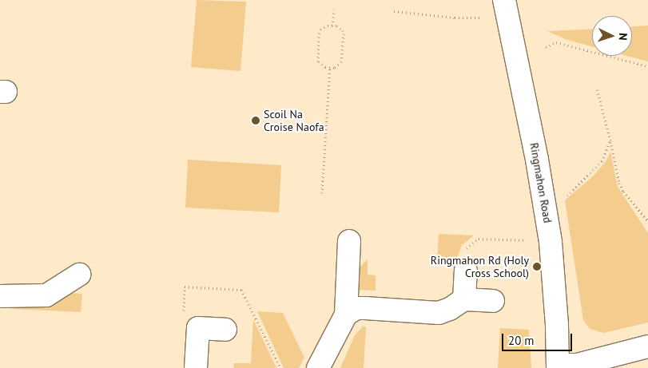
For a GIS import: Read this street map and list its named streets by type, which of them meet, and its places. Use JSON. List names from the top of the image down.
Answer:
{
  "streets": {
    "street": ["Ringmahon Road"]
  },
  "places": ["Scoil Na Croise Naofa", "Ringmahon Rd (Holy Cross School)"],
  "scale_bar": "20 m",
  "north": "right"
}
